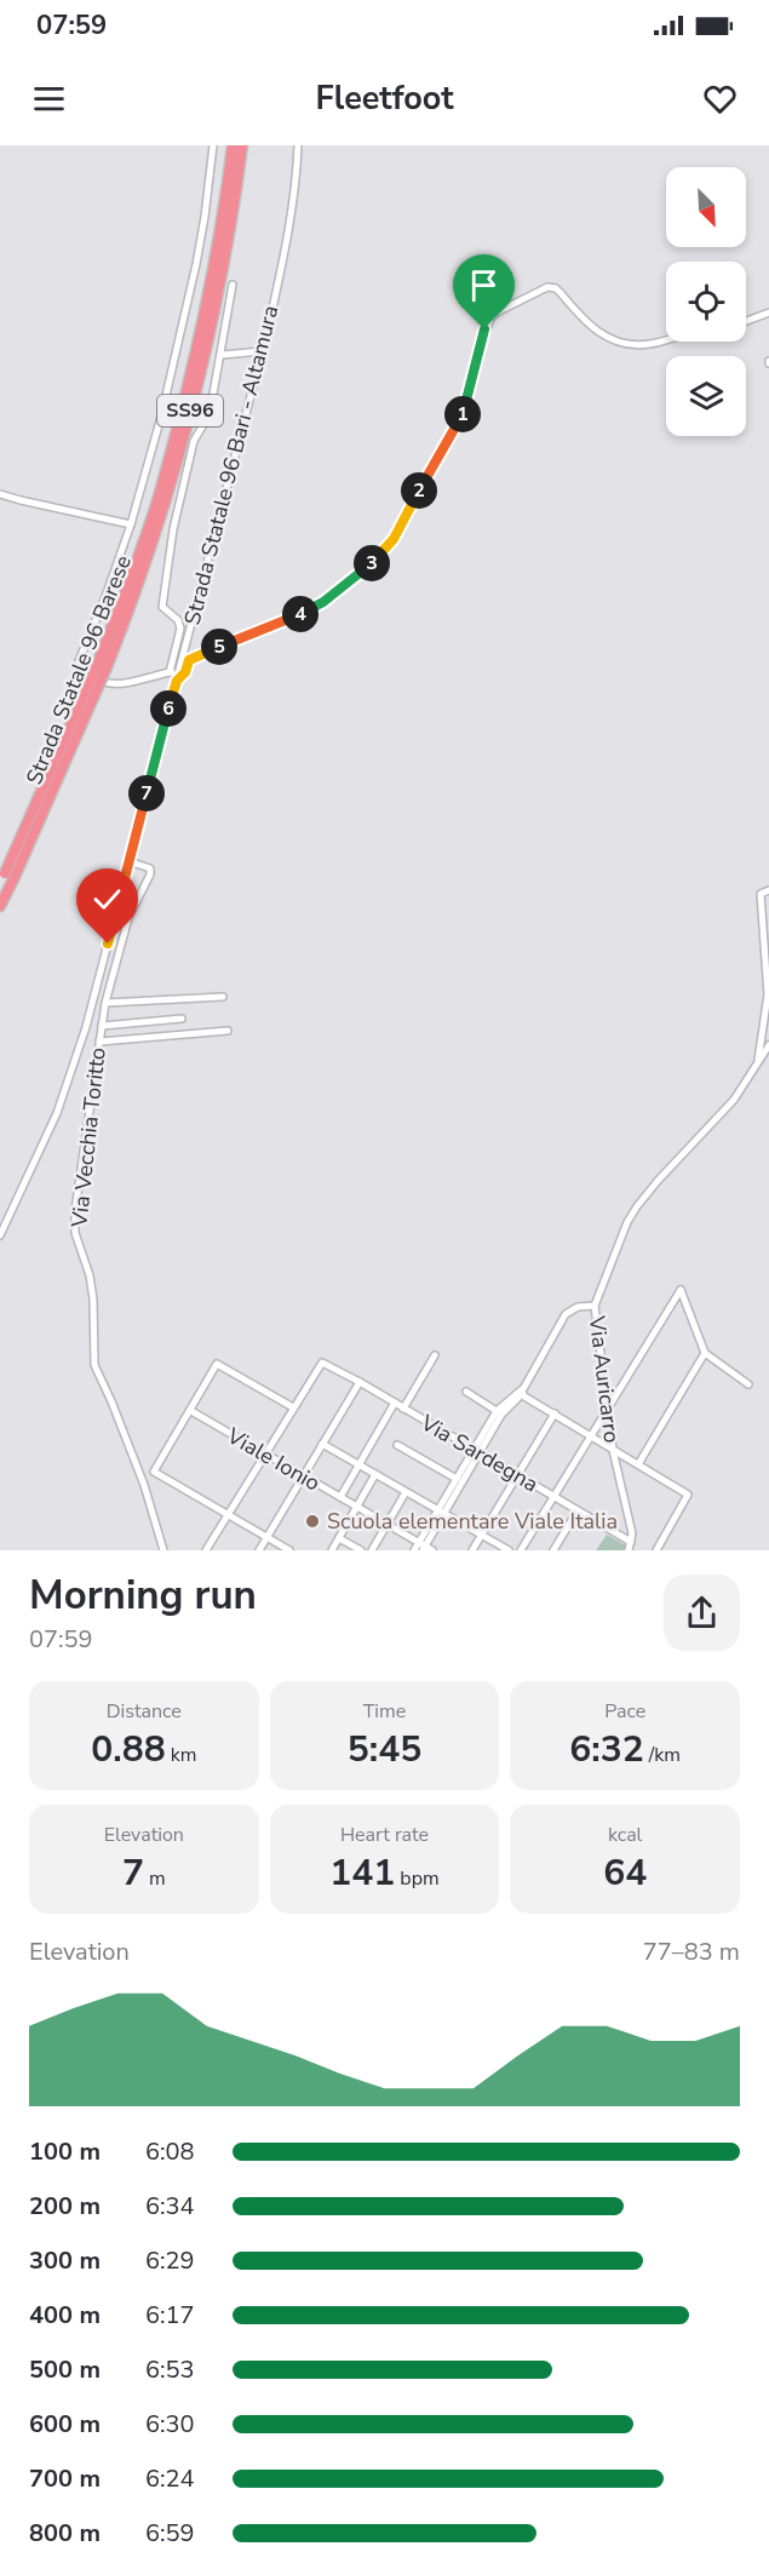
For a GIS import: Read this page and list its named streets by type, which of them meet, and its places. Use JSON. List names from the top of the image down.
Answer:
{
  "streets": {
    "highway": ["SS96", "Strada Statale 96 Barese"],
    "street": [
      "Strada Statale 96 Bari - Altamura",
      "Via Vecchia Toritto",
      "Via Auricarro",
      "Via Sardegna",
      "Viale Ionio"
    ]
  },
  "crossings": [
    ["Strada Statale 96 Bari - Altamura", "Via Vecchia Toritto"],
    ["Via Auricarro", "Via Sardegna"]
  ],
  "places": ["Scuola elementare Viale Italia"],
  "north": "bottom right",
  "page": {
    "status": "07:59",
    "header": "Fleetfoot",
    "pins": [
      "1",
      "2",
      "3",
      "4",
      "5",
      "6",
      "7"
    ],
    "heading": ["Morning run", "07:59"],
    "stats": [
      ["Distance", "0.88 km"],
      ["Time", "5:45"],
      ["Pace", "6:32 /km"],
      ["Elevation", "7 m"],
      ["Heart rate", "141 bpm"],
      ["kcal", "64"]
    ],
    "chart": ["Elevation", "77–83 m"],
    "list": [
      {
        "name": "100 m",
        "note": "6:08"
      },
      {
        "name": "200 m",
        "note": "6:34"
      },
      {
        "name": "300 m",
        "note": "6:29"
      },
      {
        "name": "400 m",
        "note": "6:17"
      },
      {
        "name": "500 m",
        "note": "6:53"
      },
      {
        "name": "600 m",
        "note": "6:30"
      },
      {
        "name": "700 m",
        "note": "6:24"
      },
      {
        "name": "800 m",
        "note": "6:59"
      }
    ]
  }
}
